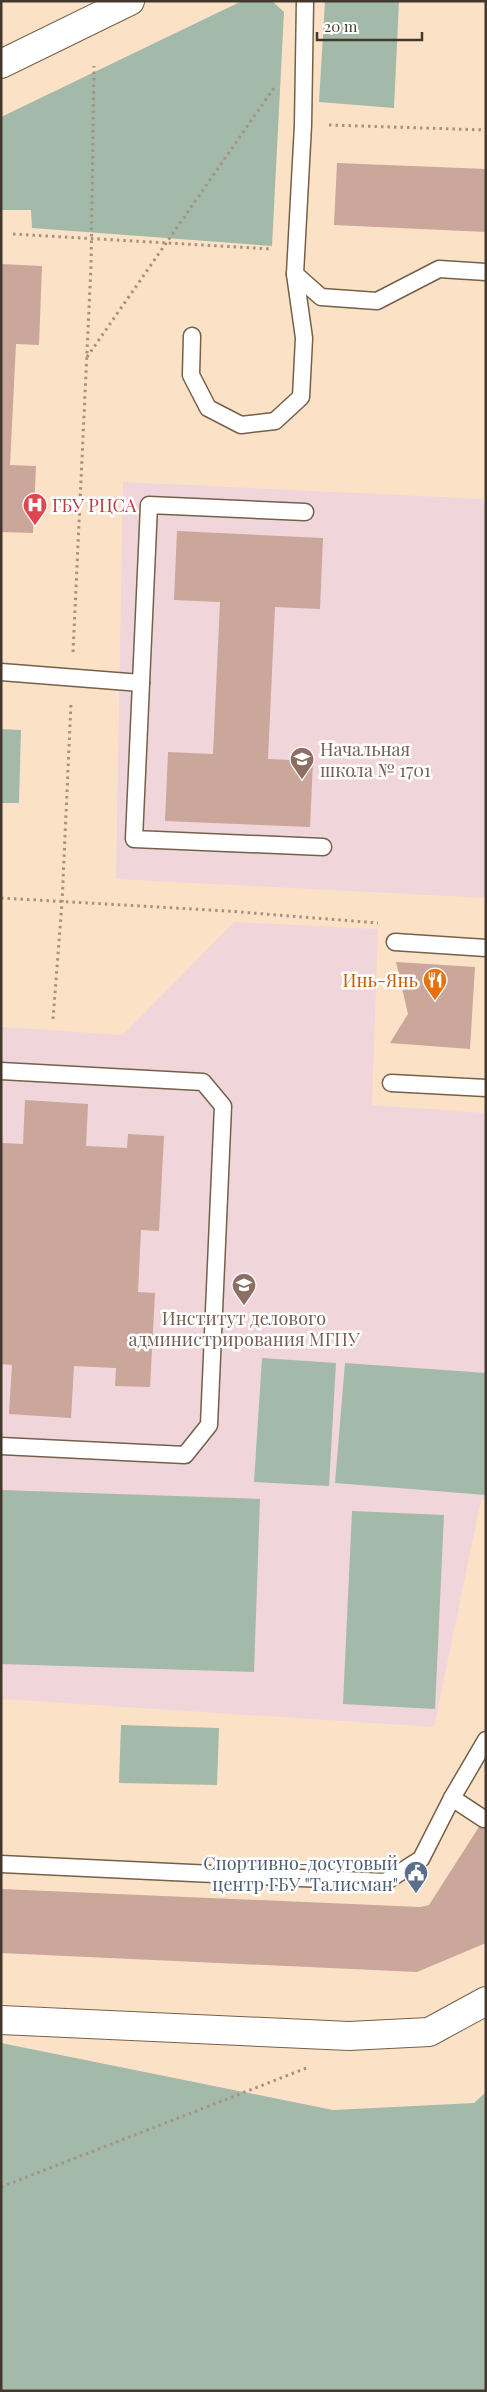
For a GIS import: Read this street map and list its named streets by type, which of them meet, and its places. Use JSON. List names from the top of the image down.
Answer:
{
  "places": {
    "hospital": ["ГБУ РЦСА"],
    "school or university": ["Начальная школа № 1701", "Институт делового администрирования МГПУ"],
    "restaurant": ["Инь-Янь"],
    "public building": ["Спортивно-досуговый центр ГБУ \"Талисман\""]
  },
  "scale_bar": "20 m"
}
